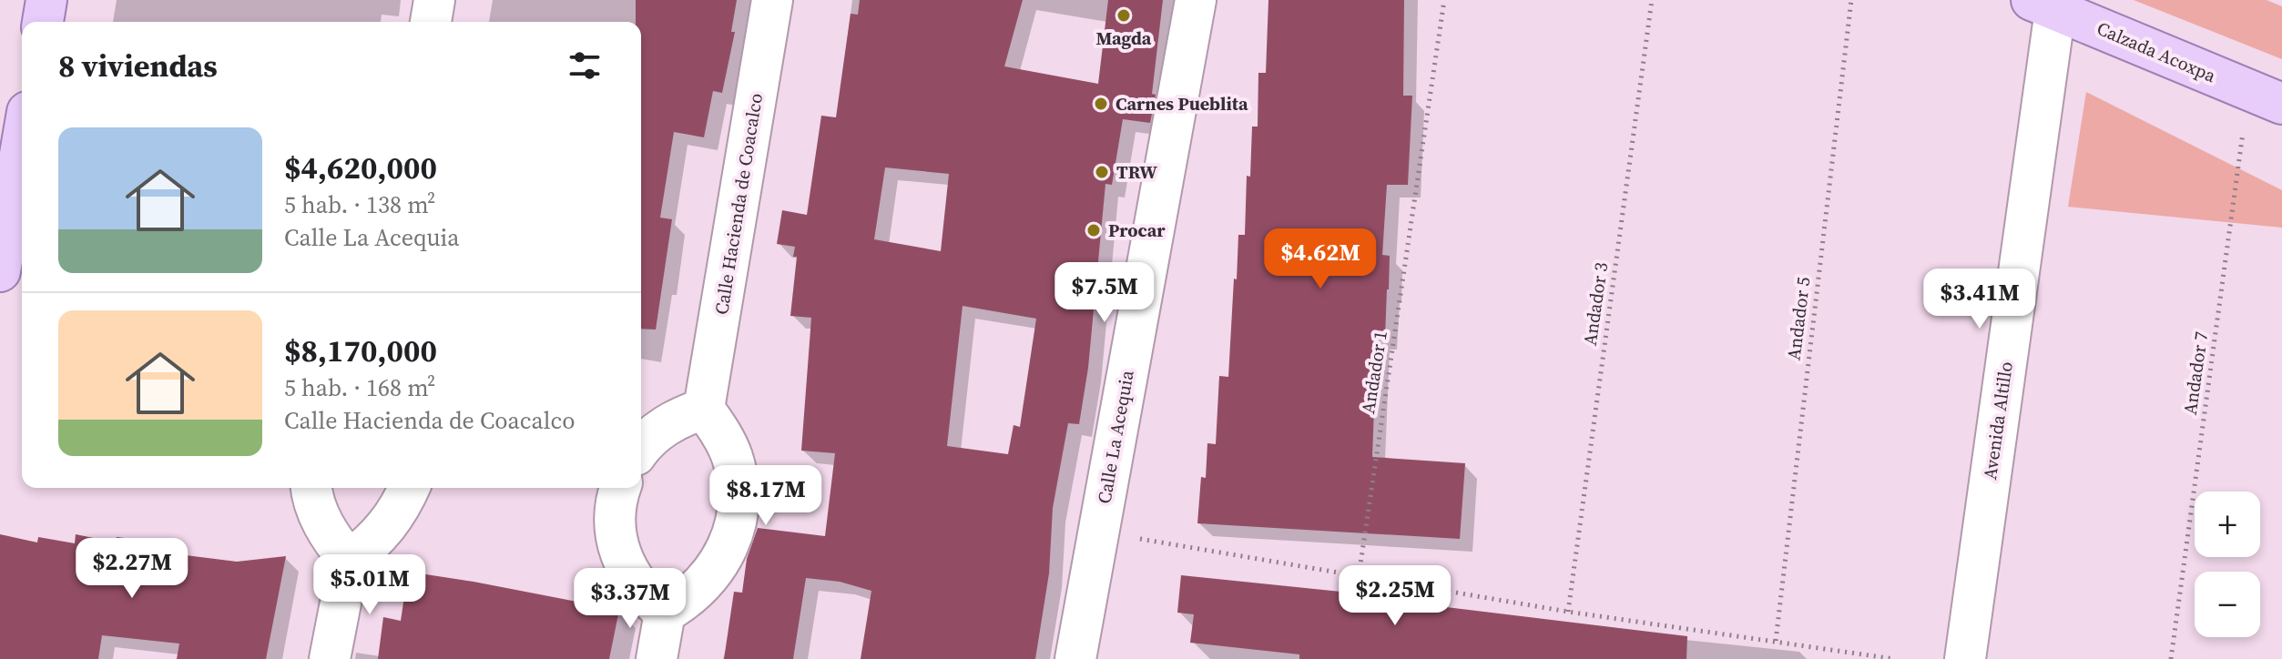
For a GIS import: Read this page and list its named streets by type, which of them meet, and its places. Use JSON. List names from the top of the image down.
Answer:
{
  "streets": {
    "main road": ["Calzada Acoxpa"],
    "street": ["Calle Hacienda de Coacalco", "Avenida Altillo", "Calle La Acequia"],
    "path": [
      "Andador 3",
      "Andador 5",
      "Andador 1",
      "Andador 7"
    ]
  },
  "crossings": [
    ["Calzada Acoxpa", "Andador 7"],
    ["Calzada Acoxpa", "Avenida Altillo"]
  ],
  "places": [
    "Magda",
    "Carnes Pueblita",
    "TRW",
    "Procar"
  ],
  "page": {
    "heading": "8 viviendas",
    "list": [
      {
        "name": "$4,620,000",
        "note": "5 hab. · 138 m² · Calle La Acequia"
      },
      {
        "name": "$8,170,000",
        "note": "5 hab. · 168 m² · Calle Hacienda de Coacalco"
      }
    ],
    "price": [
      "$4.62M",
      "$7.5M",
      "$3.41M",
      "$8.17M",
      "$2.27M",
      "$5.01M",
      "$2.25M",
      "$3.37M"
    ],
    "map_buttons": ["+", "−"]
  }
}
